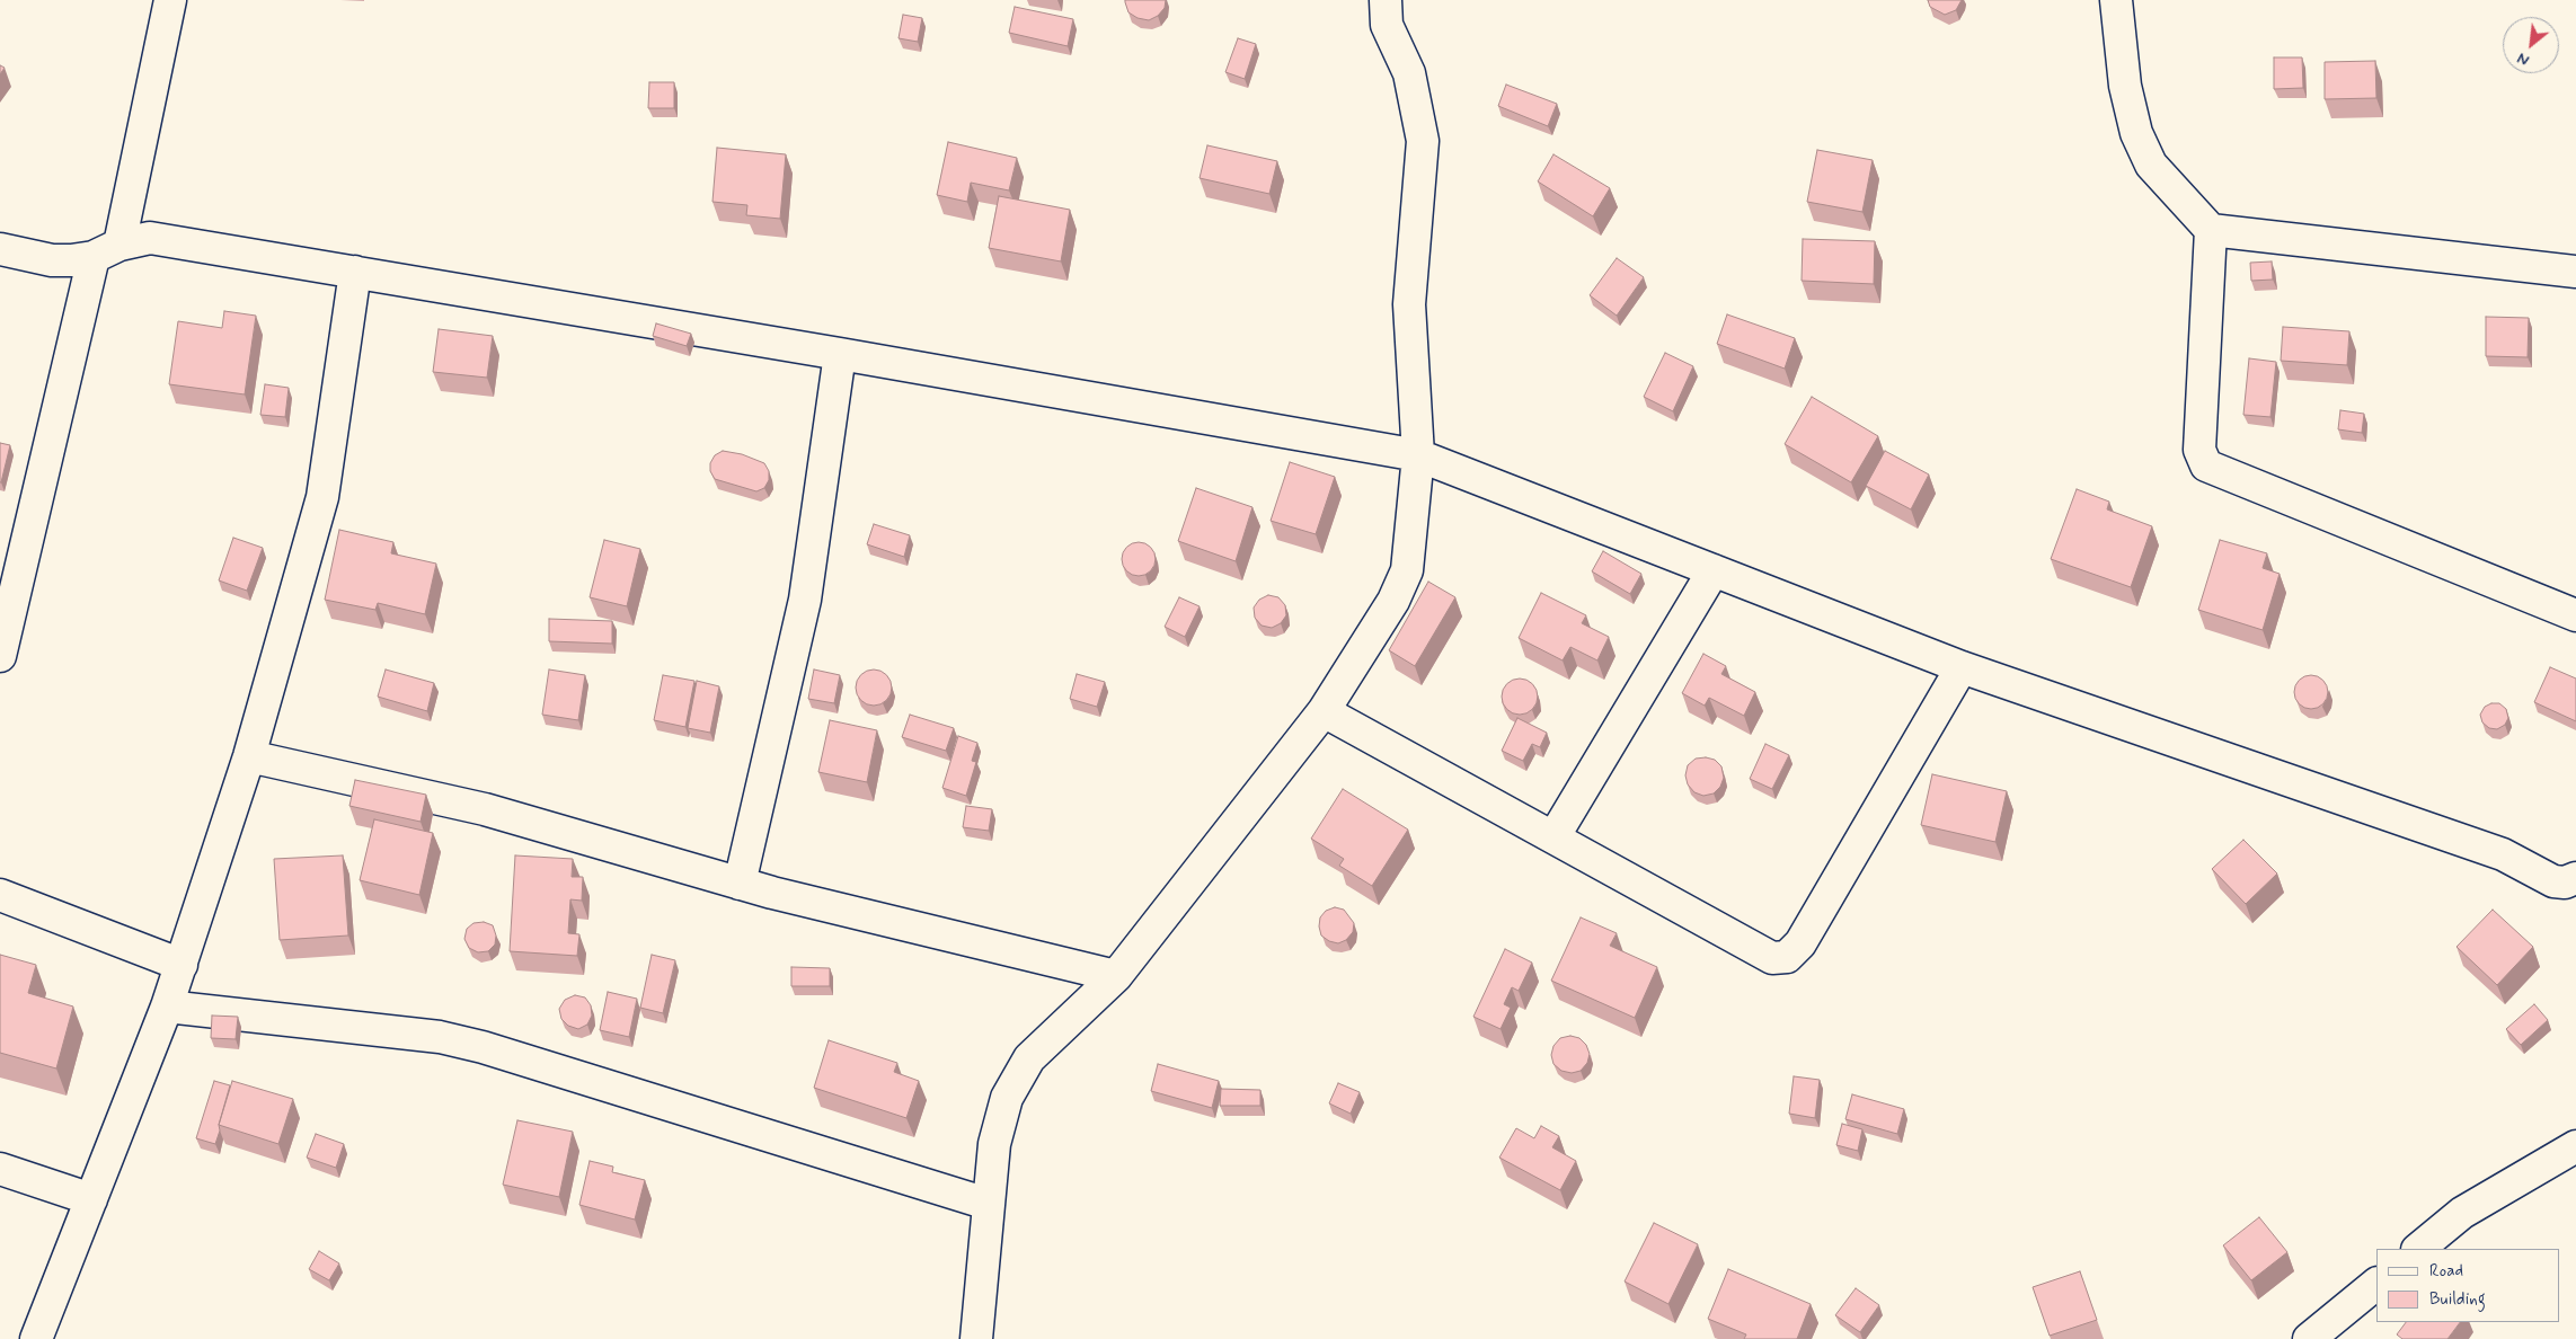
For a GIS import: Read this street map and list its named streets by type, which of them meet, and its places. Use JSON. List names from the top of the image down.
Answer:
{
  "legend": ["Road", "Building"],
  "north": "bottom left"
}
